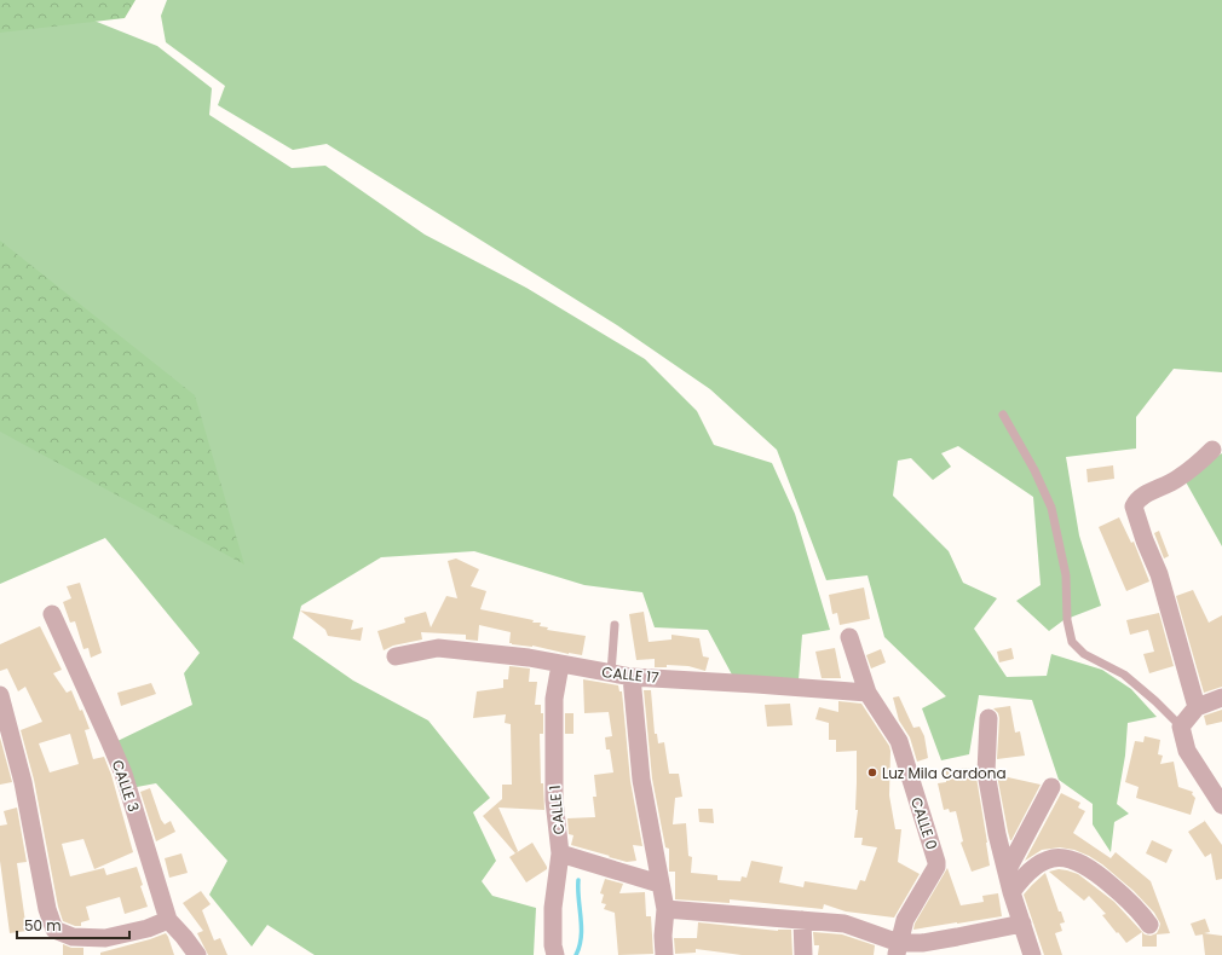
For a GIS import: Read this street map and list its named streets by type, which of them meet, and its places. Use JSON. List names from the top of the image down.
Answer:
{
  "streets": {
    "street": [
      "CALLE 17",
      "CALLE 3",
      "CALLE 1",
      "CALLE 0"
    ]
  },
  "crossings": [
    ["CALLE 17", "CALLE 1"],
    ["CALLE 17", "CALLE 0"]
  ],
  "places": ["Luz Mila Cardona"],
  "scale_bar": "50 m"
}
